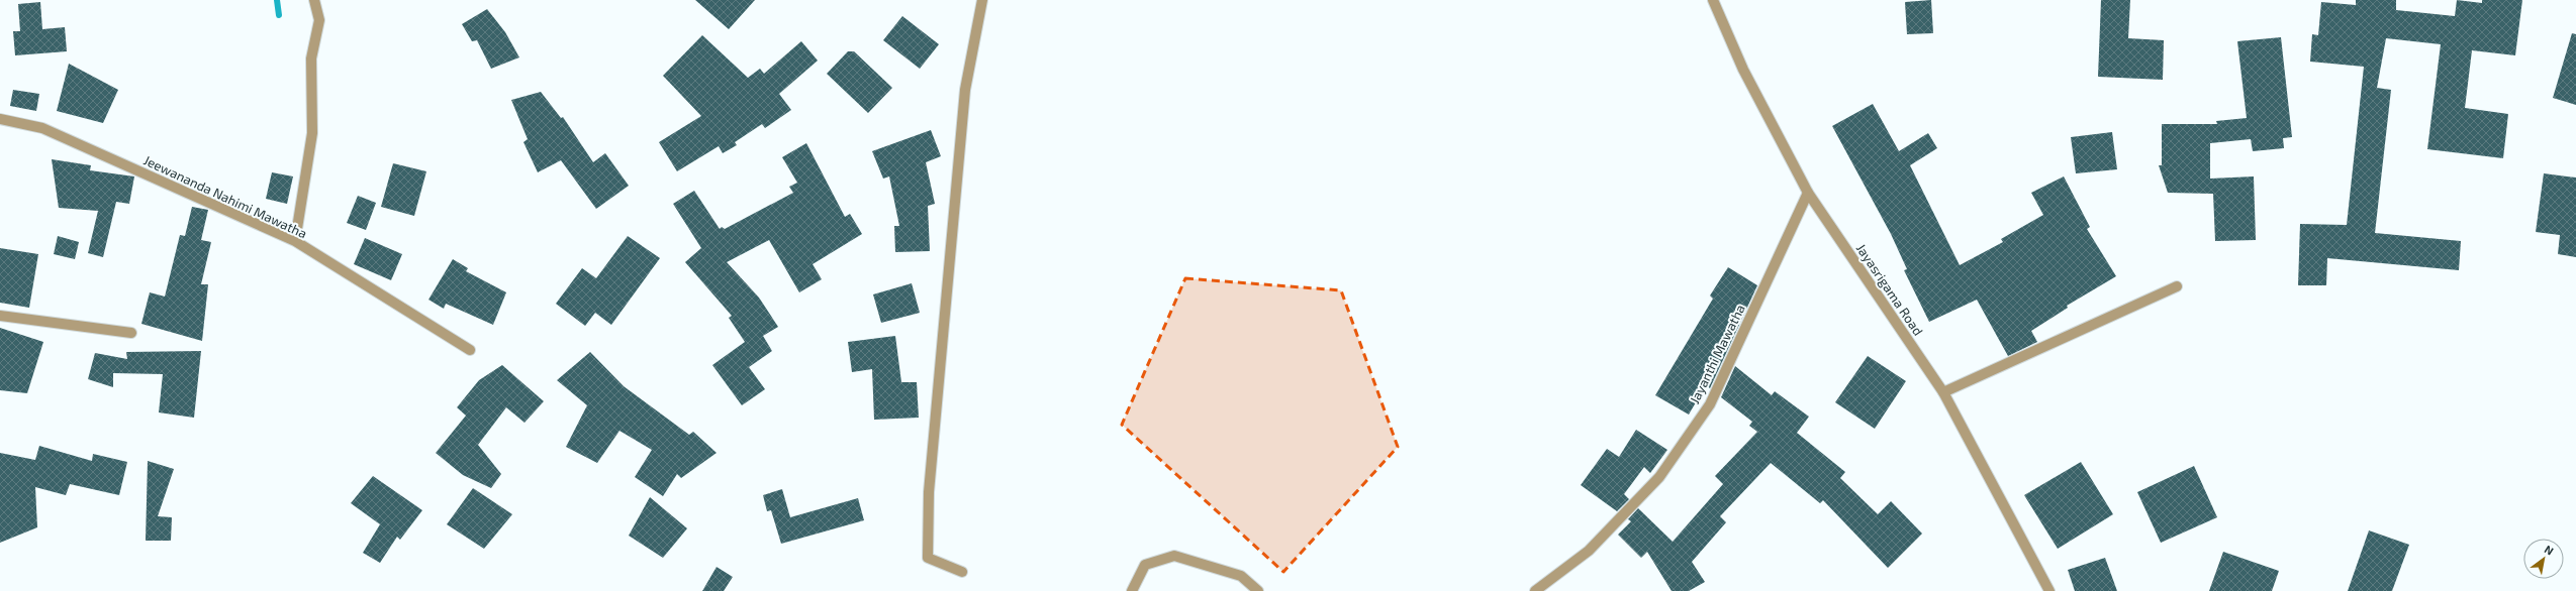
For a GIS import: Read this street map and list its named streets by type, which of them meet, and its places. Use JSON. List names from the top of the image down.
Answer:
{
  "streets": {
    "street": ["Jeewananda Nahimi Mawatha", "Jayasrigama Road", "Jayanthi Mawatha"]
  },
  "crossings": [
    ["Jayasrigama Road", "Jayanthi Mawatha"]
  ],
  "north": "top right"
}
